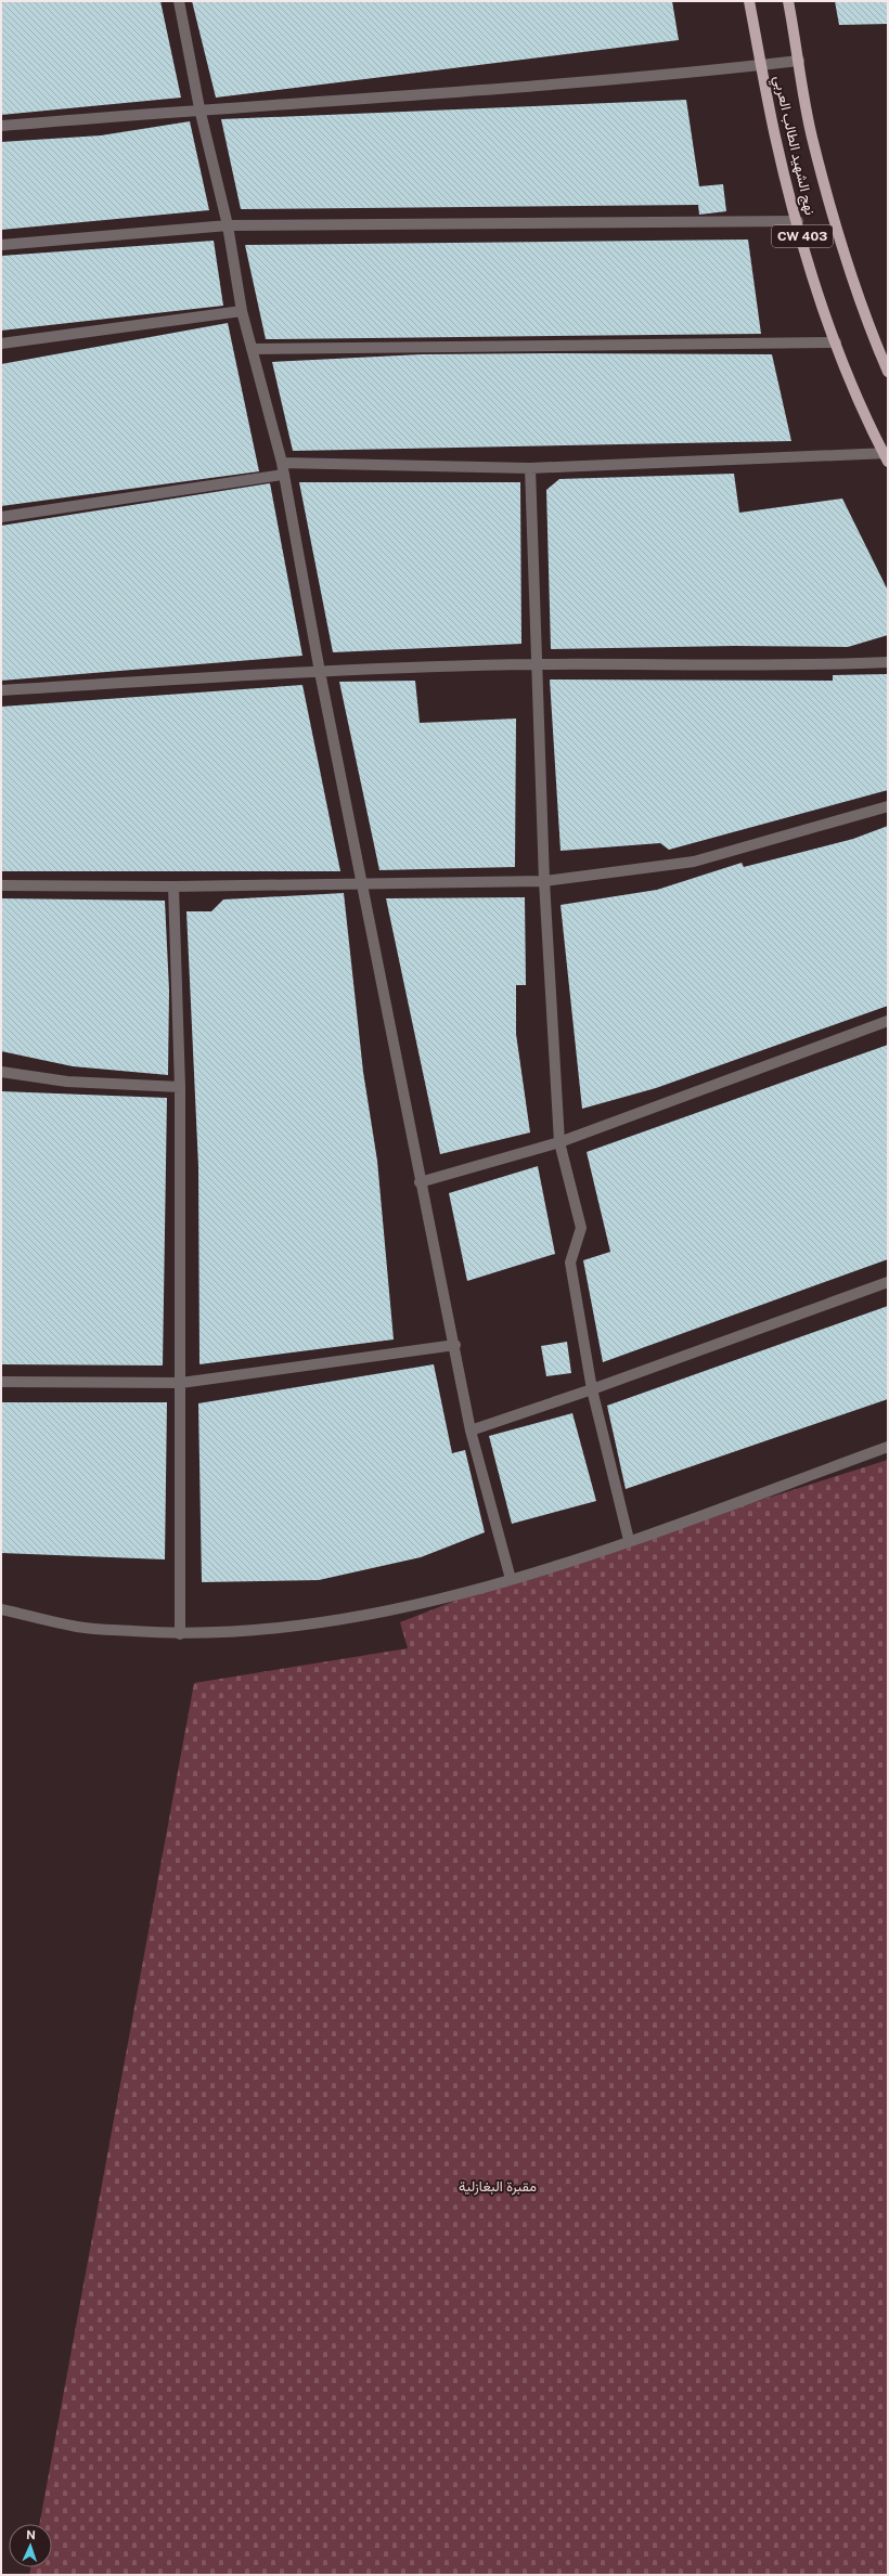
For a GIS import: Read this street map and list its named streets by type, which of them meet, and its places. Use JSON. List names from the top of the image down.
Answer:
{
  "streets": {
    "main road": ["نهج الشهيد الطالب العربي", "CW 403"]
  },
  "parks": ["مقبرة البغازلية"],
  "north": "top"
}
